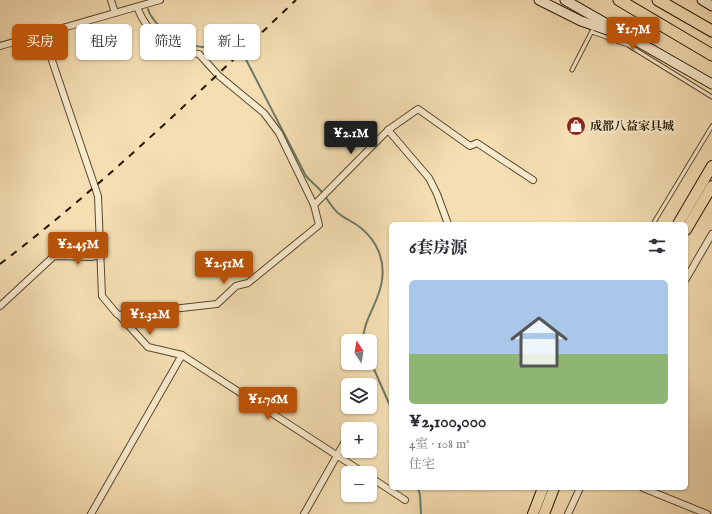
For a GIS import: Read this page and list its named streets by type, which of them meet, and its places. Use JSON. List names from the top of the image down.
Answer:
{
  "places": {
    "shop": ["成都八益家具城"]
  },
  "north": "top",
  "page": {
    "price": [
      "¥1.7M",
      "¥2.1M",
      "¥2.45M",
      "¥2.51M",
      "¥1.32M",
      "¥1.76M"
    ],
    "chip": [
      "买房",
      "租房",
      "筛选",
      "新上"
    ],
    "heading": "6套房源",
    "list": [
      {
        "name": "¥2,100,000",
        "note": "4室 · 108 m² · 住宅"
      }
    ],
    "map_buttons": ["+", "−"]
  }
}
